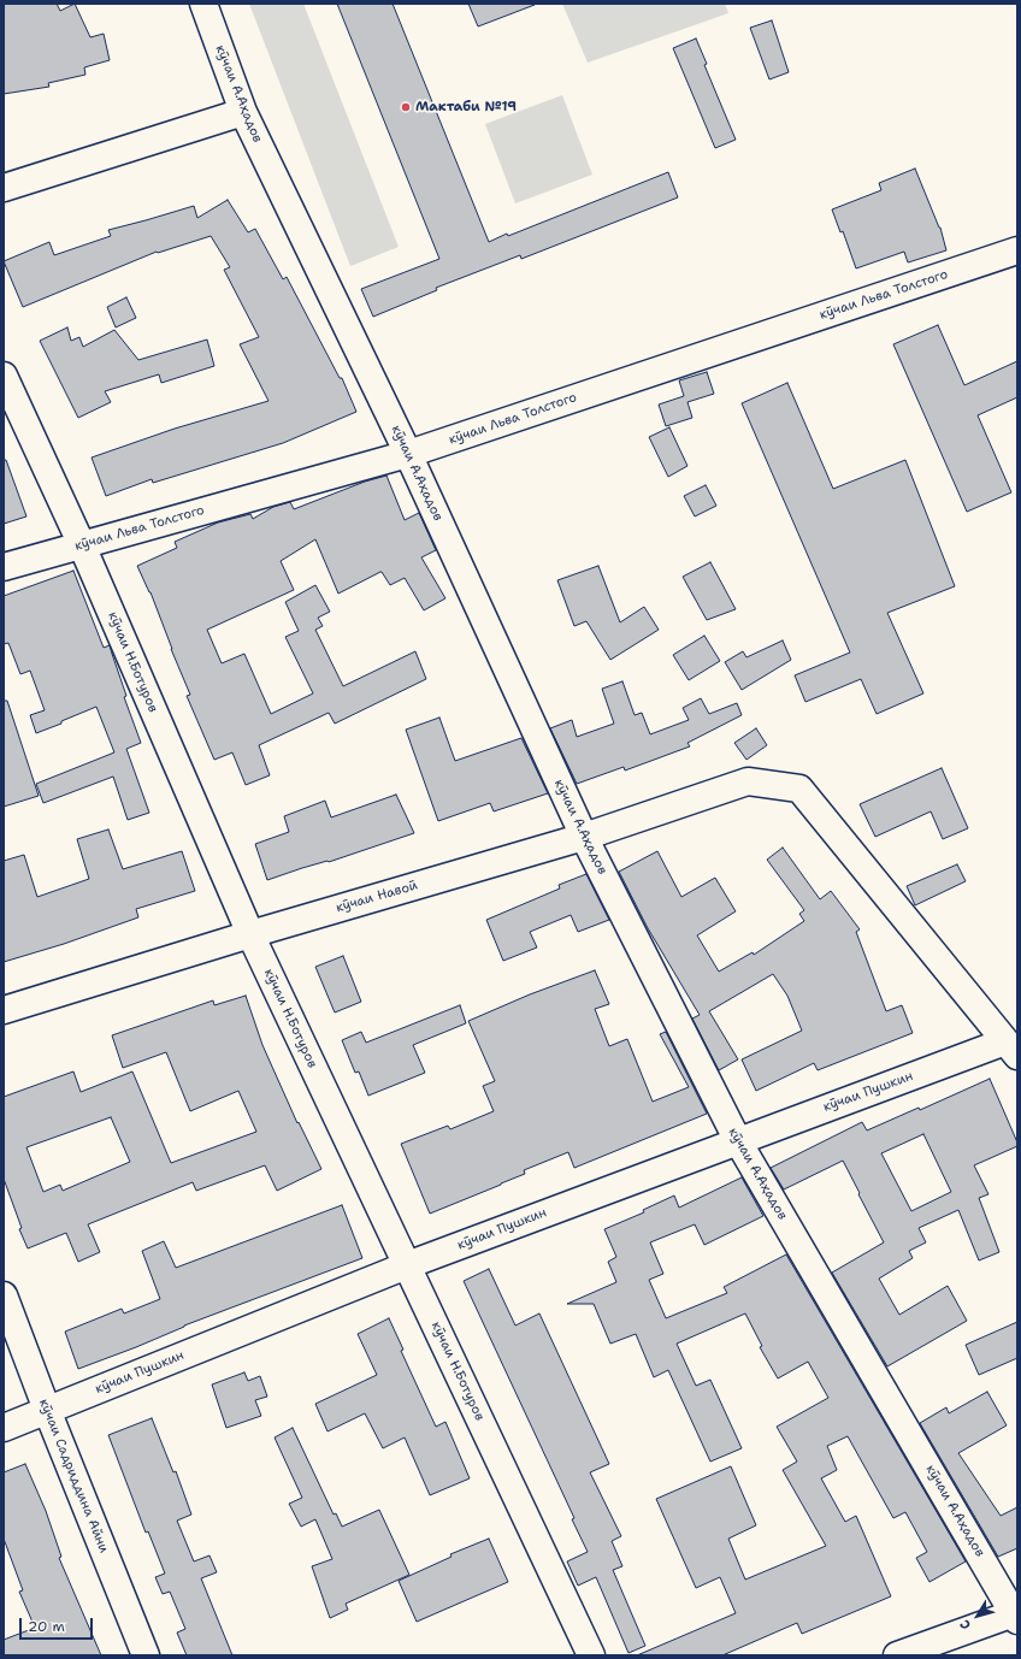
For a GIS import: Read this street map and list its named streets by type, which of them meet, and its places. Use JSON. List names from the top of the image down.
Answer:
{
  "streets": {
    "street": [
      "кӯчаи А.Аҳадов",
      "кӯчаи Льва Толстого",
      "кӯчаи Н.Ботуров",
      "кӯчаи Навоӣ",
      "кӯчаи Пушкин",
      "кӯчаи Садриддина Айни"
    ]
  },
  "crossings": [
    ["кӯчаи А.Аҳадов", "кӯчаи Льва Толстого"],
    ["кӯчаи А.Аҳадов", "кӯчаи Навоӣ"],
    ["кӯчаи А.Аҳадов", "кӯчаи Пушкин"],
    ["кӯчаи Льва Толстого", "кӯчаи Н.Ботуров"],
    ["кӯчаи Н.Ботуров", "кӯчаи Навоӣ"],
    ["кӯчаи Н.Ботуров", "кӯчаи Пушкин"],
    ["кӯчаи Навоӣ", "кӯчаи Пушкин"],
    ["кӯчаи Пушкин", "кӯчаи Садриддина Айни"]
  ],
  "places": ["Мактаби №19"],
  "scale_bar": "20 m",
  "north": "bottom left"
}
